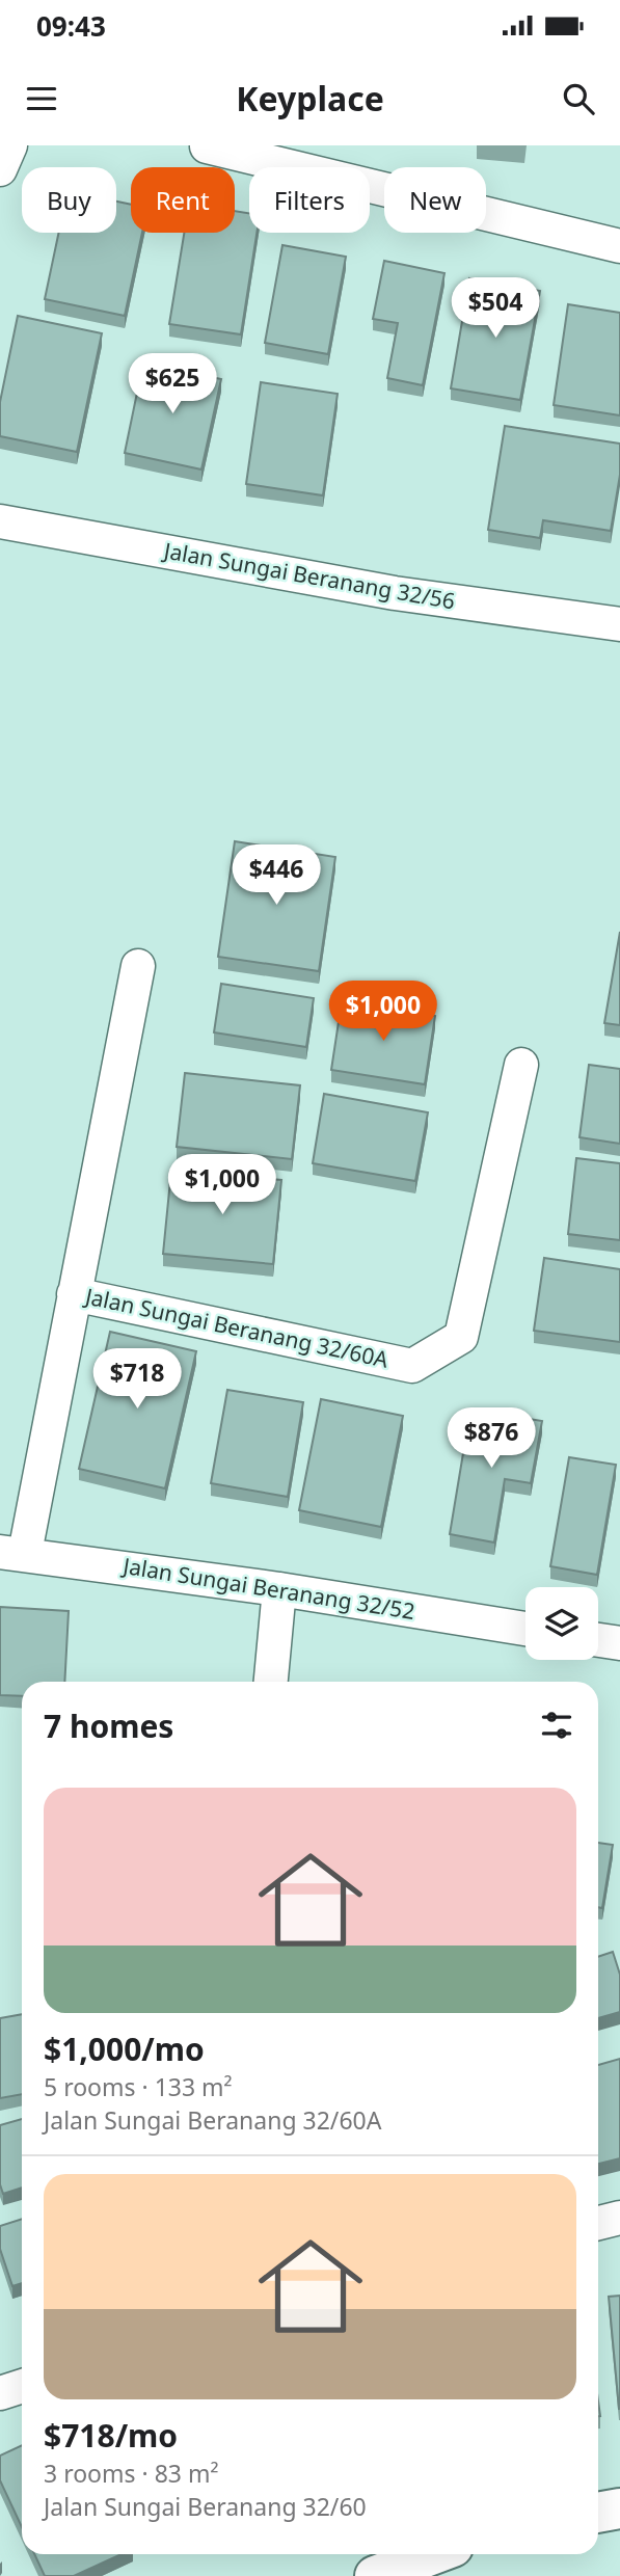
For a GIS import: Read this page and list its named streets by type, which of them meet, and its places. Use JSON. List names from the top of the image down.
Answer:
{
  "streets": {
    "street": ["Jalan Sungai Beranang 32/56", "Jalan Sungai Beranang 32/60A", "Jalan Sungai Beranang 32/52"]
  },
  "page": {
    "status": "09:43",
    "header": "Keyplace",
    "chip": [
      "Buy",
      "Rent",
      "Filters",
      "New"
    ],
    "price": [
      "$504",
      "$625",
      "$446",
      "$1,000",
      "$1,000",
      "$718",
      "$876"
    ],
    "heading": "7 homes",
    "list": [
      {
        "name": "$1,000/mo",
        "note": "5 rooms · 133 m² · Jalan Sungai Beranang 32/60A"
      },
      {
        "name": "$718/mo",
        "note": "3 rooms · 83 m² · Jalan Sungai Beranang 32/60"
      }
    ]
  }
}
